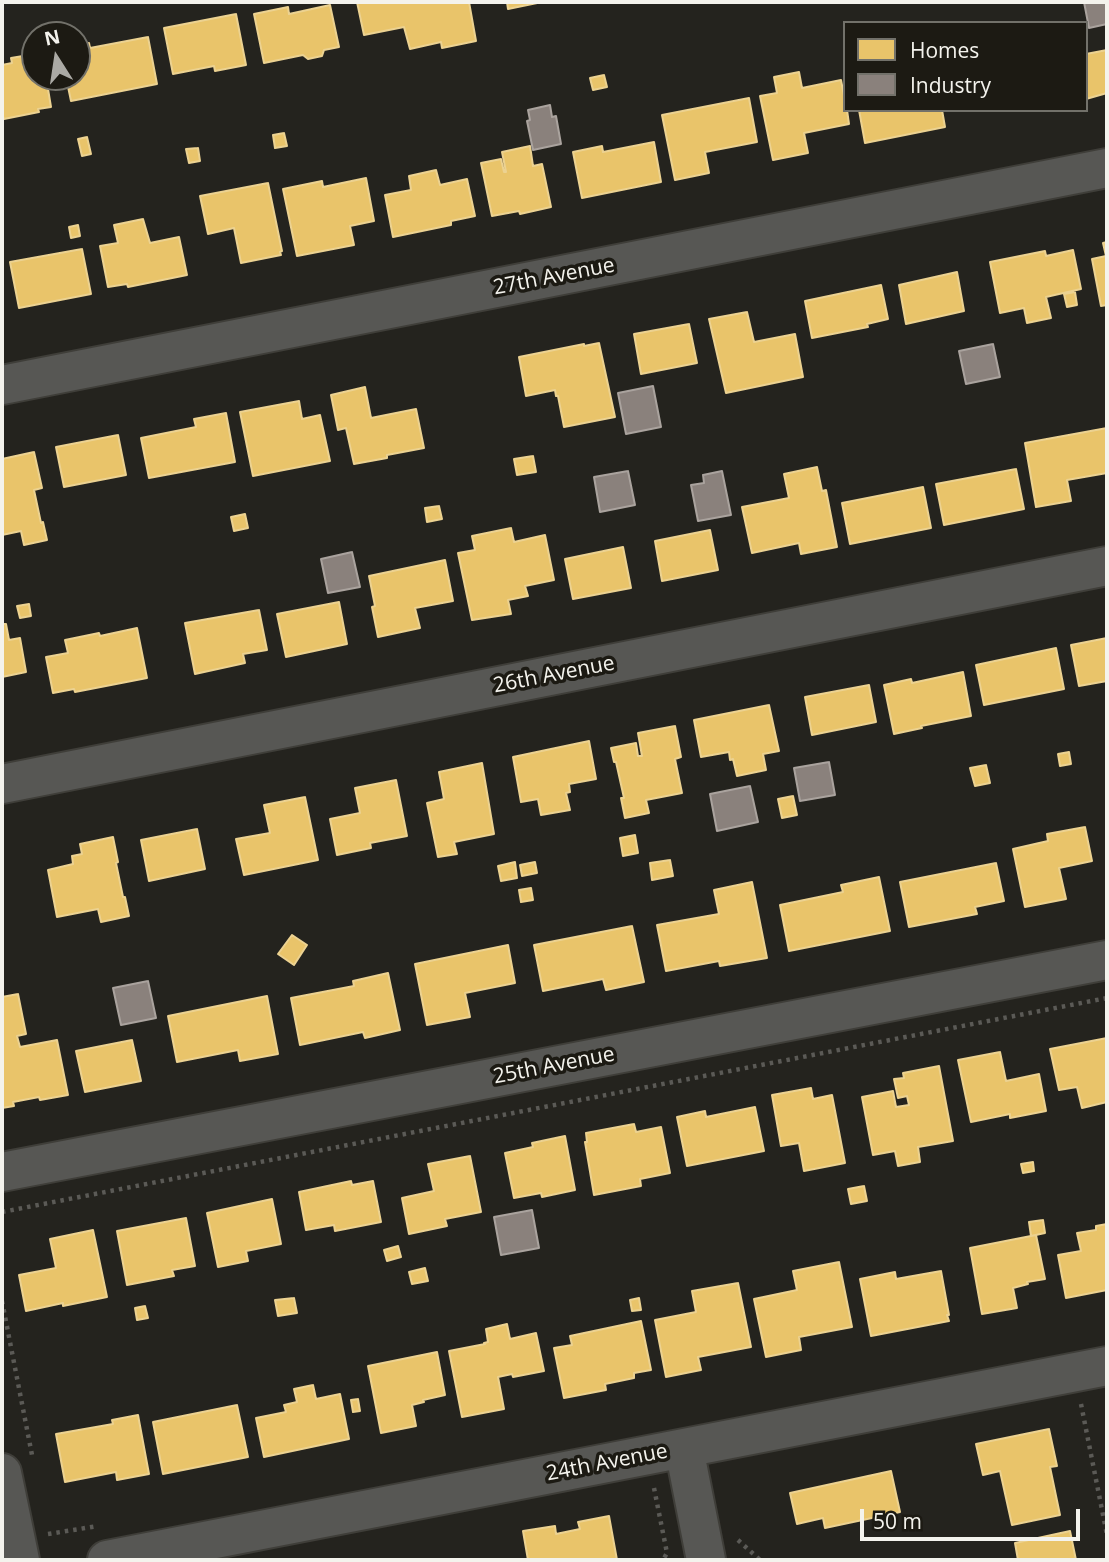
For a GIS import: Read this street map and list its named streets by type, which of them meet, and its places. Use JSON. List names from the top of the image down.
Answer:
{
  "streets": {
    "street": [
      "27th Avenue",
      "26th Avenue",
      "25th Avenue",
      "24th Avenue"
    ]
  },
  "legend": ["Homes", "Industry"],
  "scale_bar": "50 m",
  "north": "top"
}
